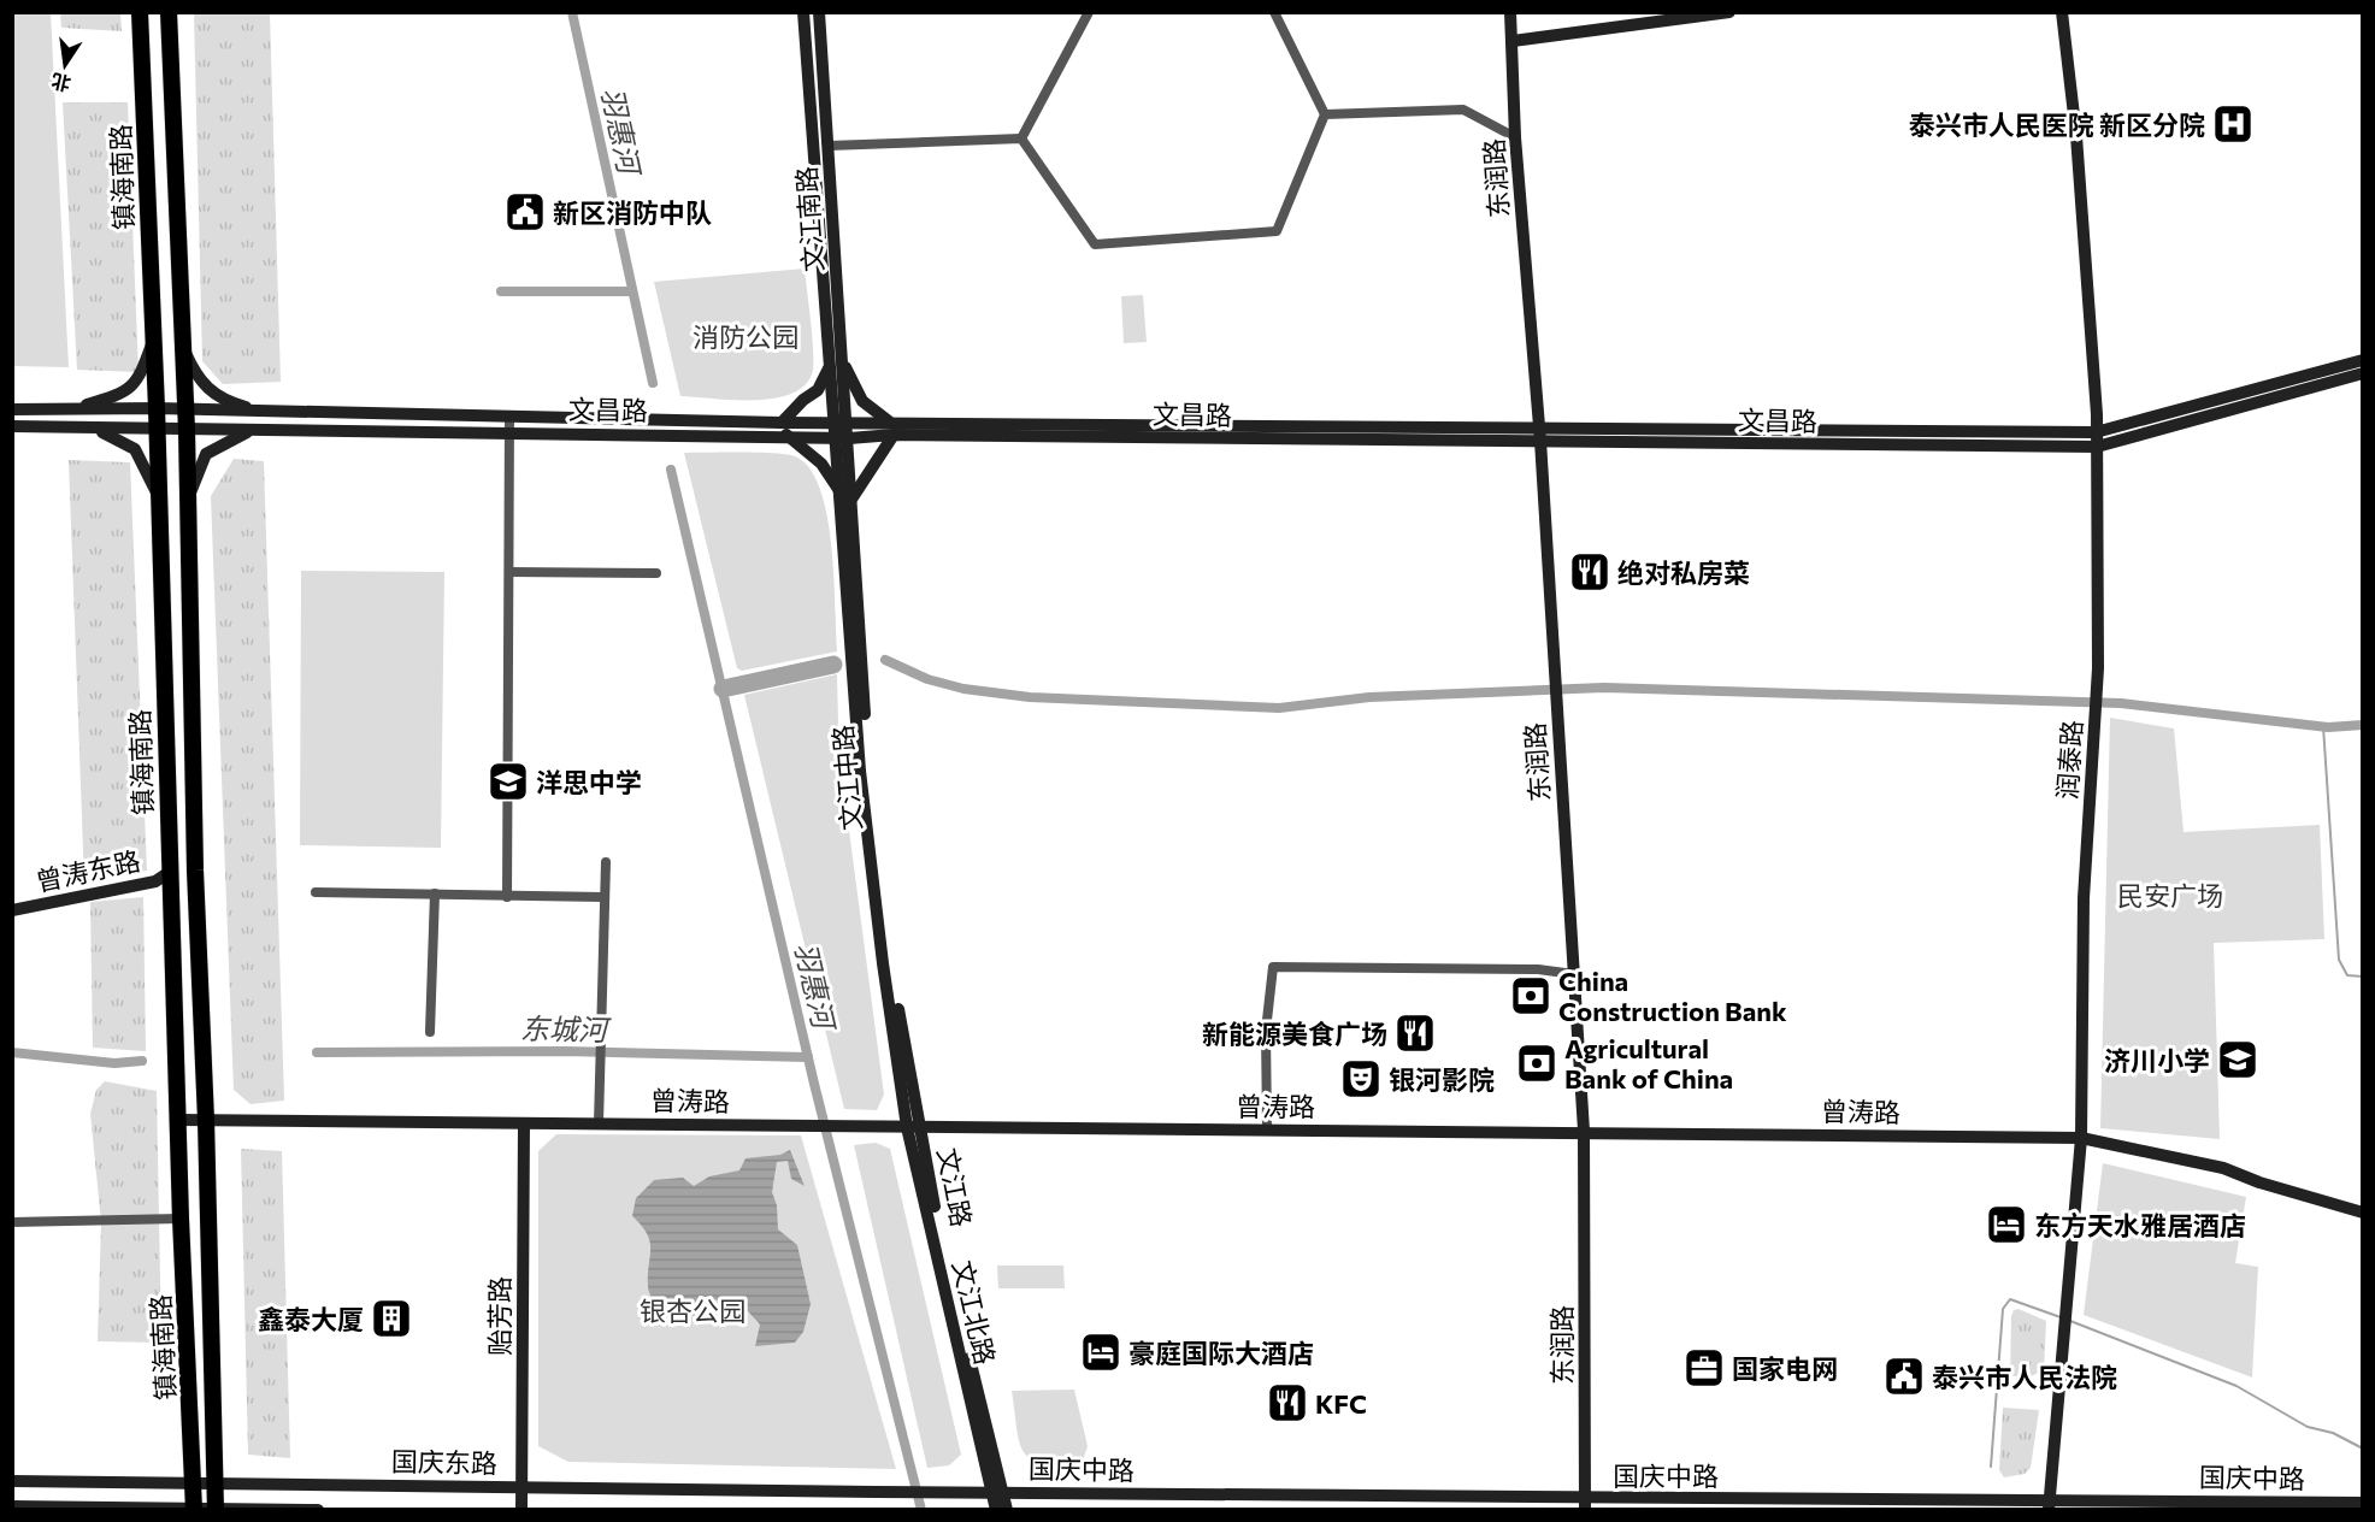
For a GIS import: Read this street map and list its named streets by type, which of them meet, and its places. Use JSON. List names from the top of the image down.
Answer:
{
  "streets": {
    "highway": ["镇海南路"],
    "main road": [
      "东润路",
      "文江南路",
      "文昌路",
      "润泰路",
      "文江中路",
      "曾涛东路",
      "曾涛路",
      "文江路",
      "贻芳路",
      "国庆东路",
      "国庆中路"
    ]
  },
  "crossings": [
    ["镇海南路", "文昌路"],
    ["镇海南路", "曾涛东路"],
    ["镇海南路", "曾涛路"],
    ["镇海南路", "国庆东路"],
    ["东润路", "文昌路"],
    ["东润路", "曾涛路"],
    ["东润路", "国庆中路"],
    ["文江南路", "文昌路"],
    ["文江南路", "文江中路"],
    ["文昌路", "润泰路"],
    ["文昌路", "文江中路"],
    ["润泰路", "曾涛路"],
    ["润泰路", "国庆中路"],
    ["文江中路", "曾涛路"],
    ["文江中路", "文江路"],
    ["曾涛路", "文江路"],
    ["曾涛路", "贻芳路"],
    ["文江路", "国庆中路"],
    ["贻芳路", "国庆东路"],
    ["国庆东路", "国庆中路"]
  ],
  "water": ["羽惠河", "东城河"],
  "parks": ["消防公园", "民安广场", "银杏公园"],
  "places": {
    "hospital": ["泰兴市人民医院 新区分院"],
    "public building": ["新区消防中队", "泰兴市人民法院"],
    "restaurant": ["绝对私房菜", "新能源美食广场", "KFC"],
    "school or university": ["洋思中学", "济川小学"],
    "bank": ["China Construction Bank", "Agricultural Bank of China"],
    "theatre": ["银河影院"],
    "hotel": ["东方天水雅居酒店", "豪庭国际大酒店"],
    "building": ["鑫泰大厦"],
    "office": ["国家电网"]
  },
  "north": "bottom"
}
